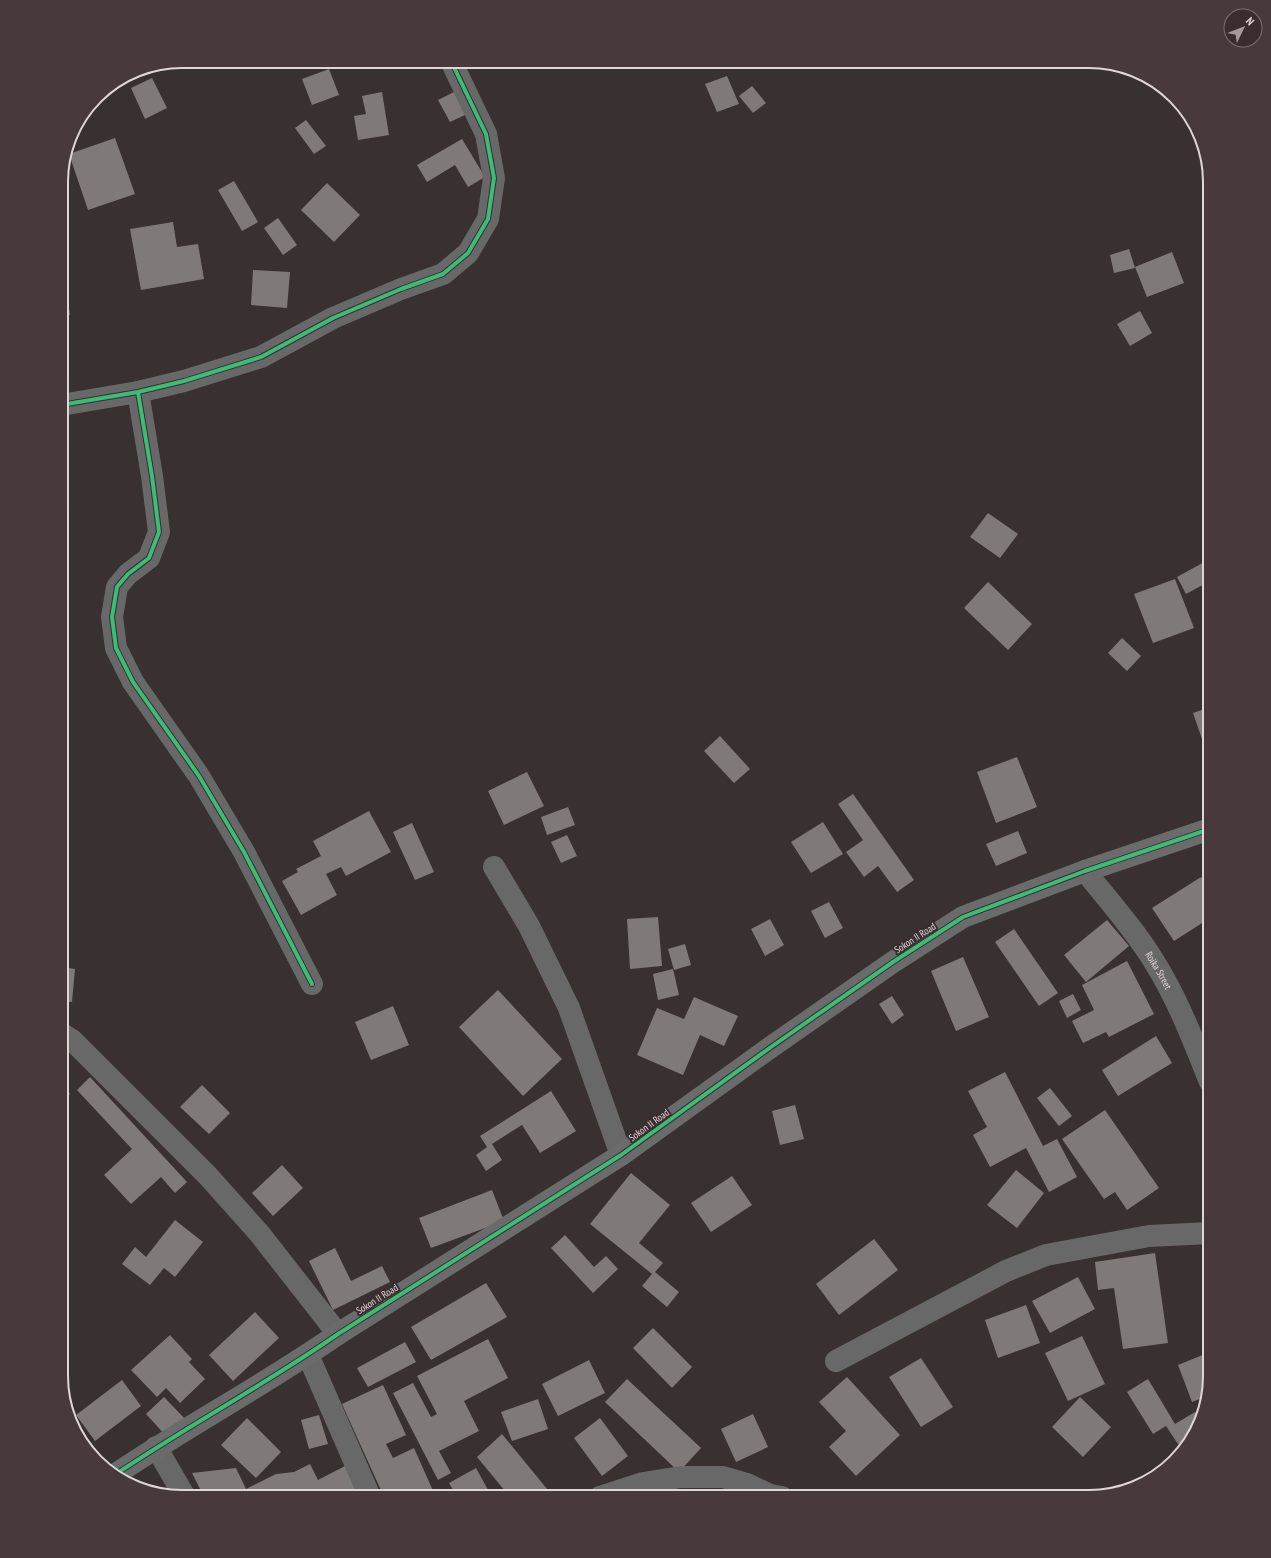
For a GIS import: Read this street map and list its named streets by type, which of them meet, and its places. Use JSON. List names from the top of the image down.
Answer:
{
  "streets": {
    "street": ["Sokon II Road", "Roika Street"]
  },
  "crossings": [
    ["Sokon II Road", "Roika Street"]
  ],
  "north": "top right"
}
